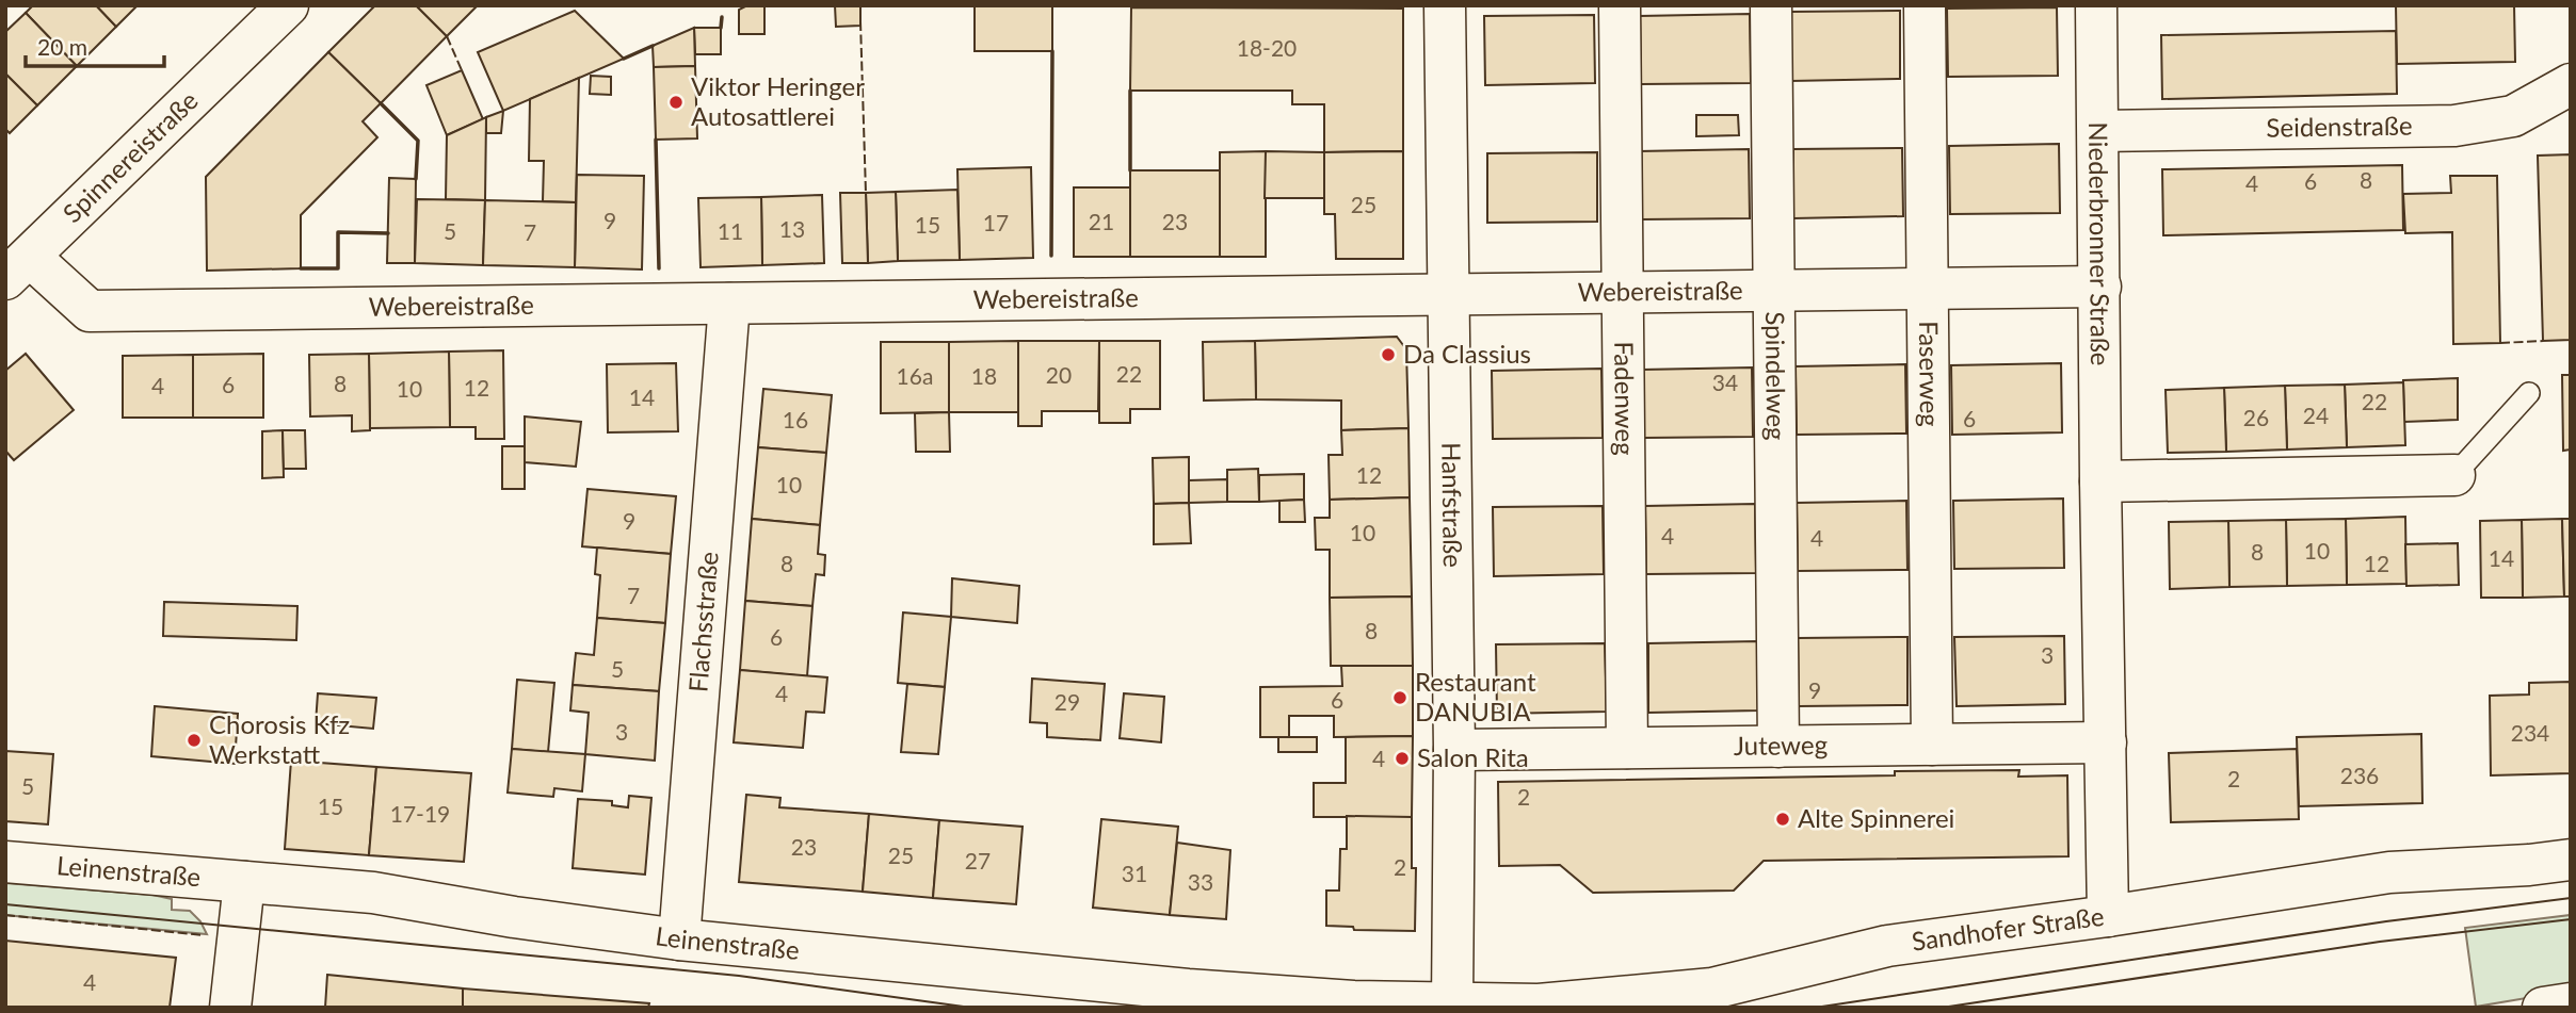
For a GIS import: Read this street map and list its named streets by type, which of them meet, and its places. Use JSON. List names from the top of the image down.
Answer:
{
  "streets": {
    "street": [
      "Seidenstraße",
      "Spinnereistraße",
      "Niederbronner Straße",
      "Webereistraße",
      "Faserweg",
      "Spindelweg",
      "Fadenweg",
      "Hanfstraße",
      "Flachsstraße",
      "Juteweg",
      "Leinenstraße",
      "Sandhofer Straße"
    ]
  },
  "crossings": [
    ["Seidenstraße", "Niederbronner Straße"],
    ["Spinnereistraße", "Webereistraße"],
    ["Niederbronner Straße", "Webereistraße"],
    ["Niederbronner Straße", "Juteweg"],
    ["Niederbronner Straße", "Sandhofer Straße"],
    ["Webereistraße", "Faserweg"],
    ["Webereistraße", "Spindelweg"],
    ["Webereistraße", "Fadenweg"],
    ["Webereistraße", "Hanfstraße"],
    ["Webereistraße", "Flachsstraße"],
    ["Faserweg", "Juteweg"],
    ["Spindelweg", "Juteweg"],
    ["Fadenweg", "Juteweg"],
    ["Hanfstraße", "Juteweg"],
    ["Hanfstraße", "Leinenstraße"],
    ["Hanfstraße", "Sandhofer Straße"],
    ["Flachsstraße", "Leinenstraße"],
    ["Leinenstraße", "Sandhofer Straße"]
  ],
  "places": [
    "Viktor Heringer Autosattlerei",
    "Da Classius",
    "Restaurant DANUBIA",
    "Chorosis Kfz Werkstatt",
    "Salon Rita",
    "Alte Spinnerei"
  ],
  "house_numbers": [
    "18-20",
    "8",
    "6",
    "4",
    "25",
    "9",
    "21",
    "23",
    "17",
    "15",
    "13",
    "5",
    "11",
    "7",
    "22",
    "20",
    "16a",
    "18",
    "34",
    "8",
    "6",
    "4",
    "12",
    "10",
    "14",
    "22",
    "24",
    "26",
    "6",
    "16",
    "12",
    "10",
    "9",
    "10",
    "4",
    "4",
    "10",
    "8",
    "14",
    "8",
    "12",
    "7",
    "8",
    "6",
    "3",
    "5",
    "9",
    "4",
    "6",
    "29",
    "3",
    "234",
    "4",
    "236",
    "2",
    "5",
    "2",
    "15",
    "17-19",
    "23",
    "25",
    "27",
    "2",
    "31",
    "33",
    "4"
  ],
  "scale_bar": "20 m"
}
